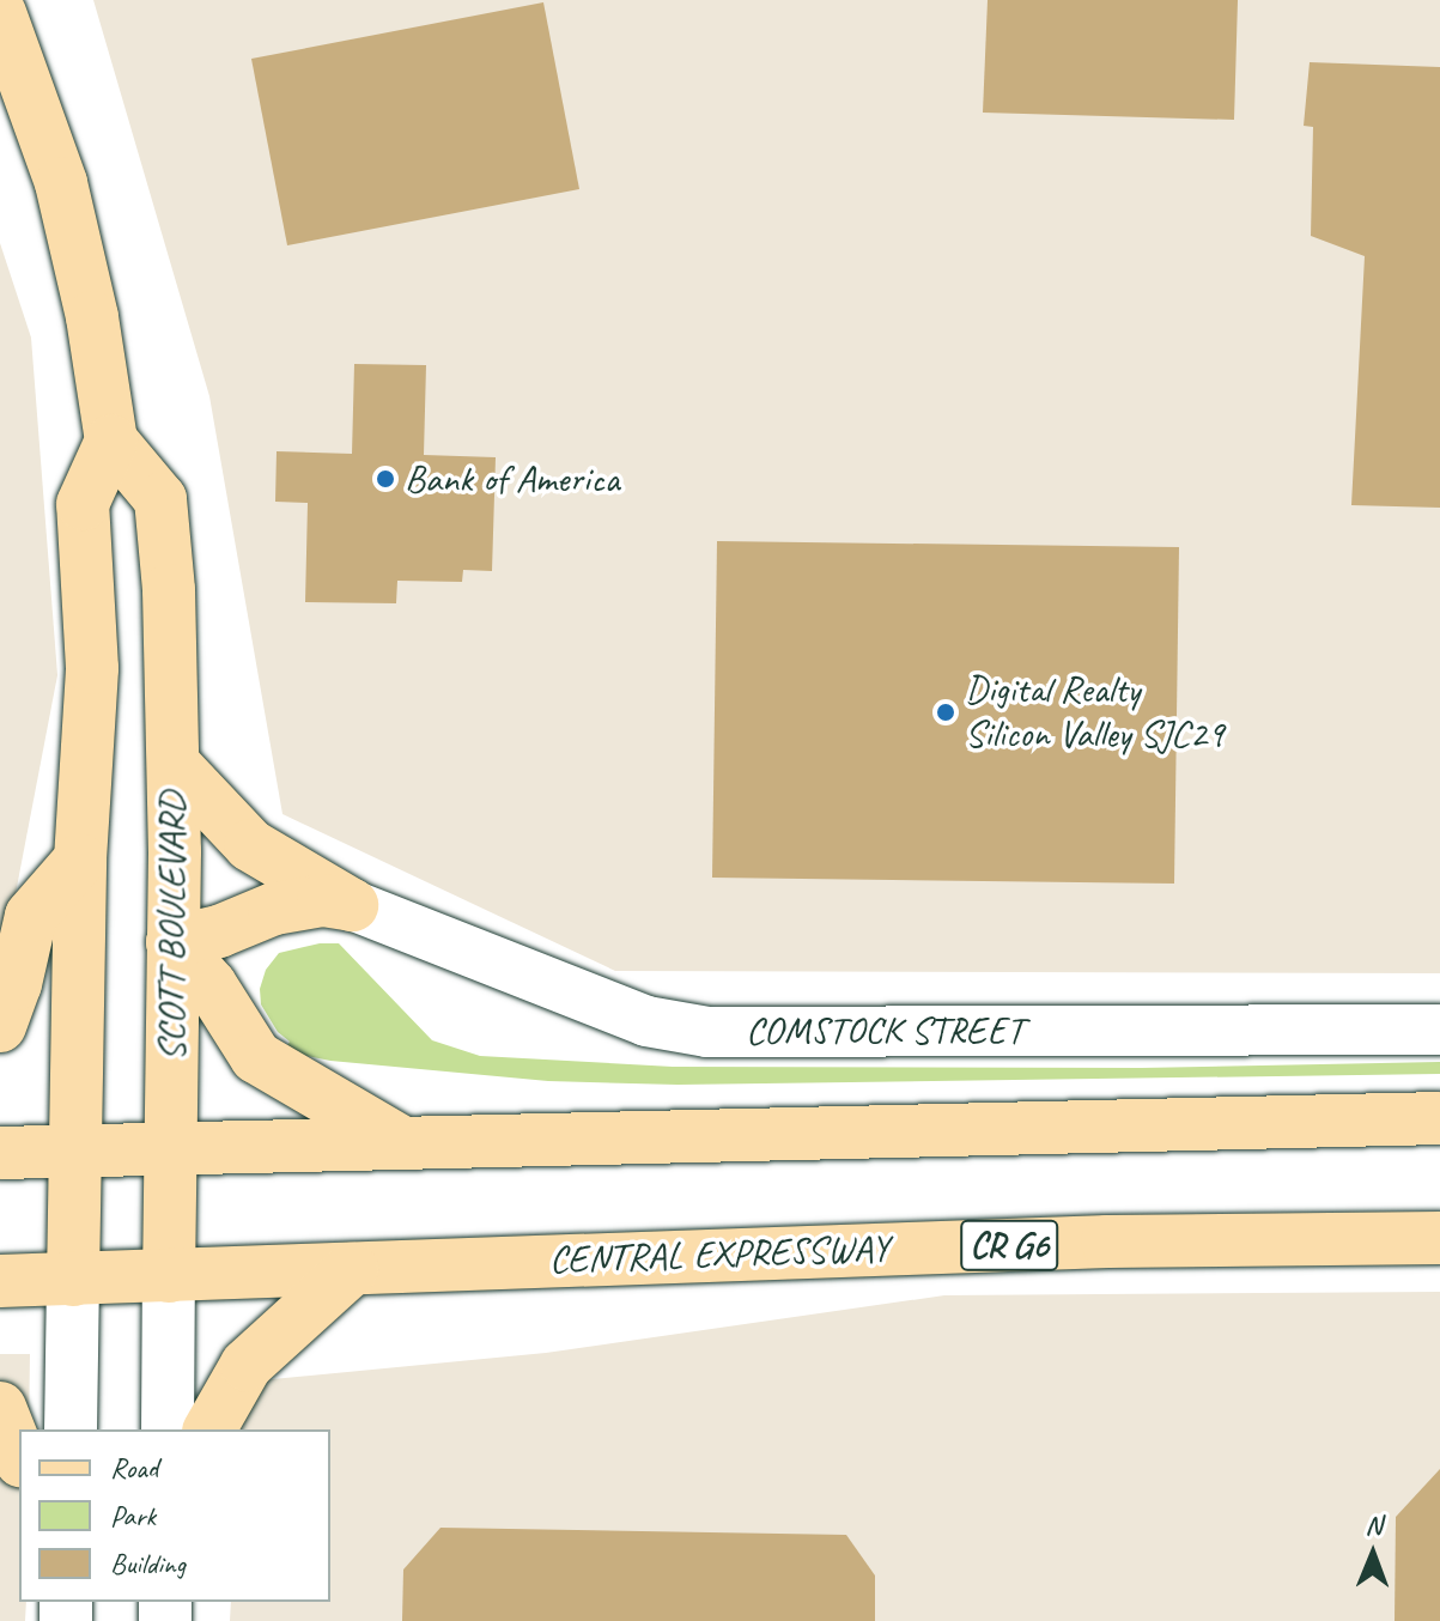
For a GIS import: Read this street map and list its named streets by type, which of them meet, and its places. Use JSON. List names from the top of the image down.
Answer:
{
  "streets": {
    "main road": ["SCOTT BOULEVARD", "CR G6", "CENTRAL EXPRESSWAY"],
    "street": ["COMSTOCK STREET"]
  },
  "crossings": [
    ["SCOTT BOULEVARD", "CENTRAL EXPRESSWAY"]
  ],
  "places": ["Bank of America", "Digital Realty Silicon Valley SJC29"],
  "legend": ["Road", "Park", "Building"],
  "north": "top"
}
